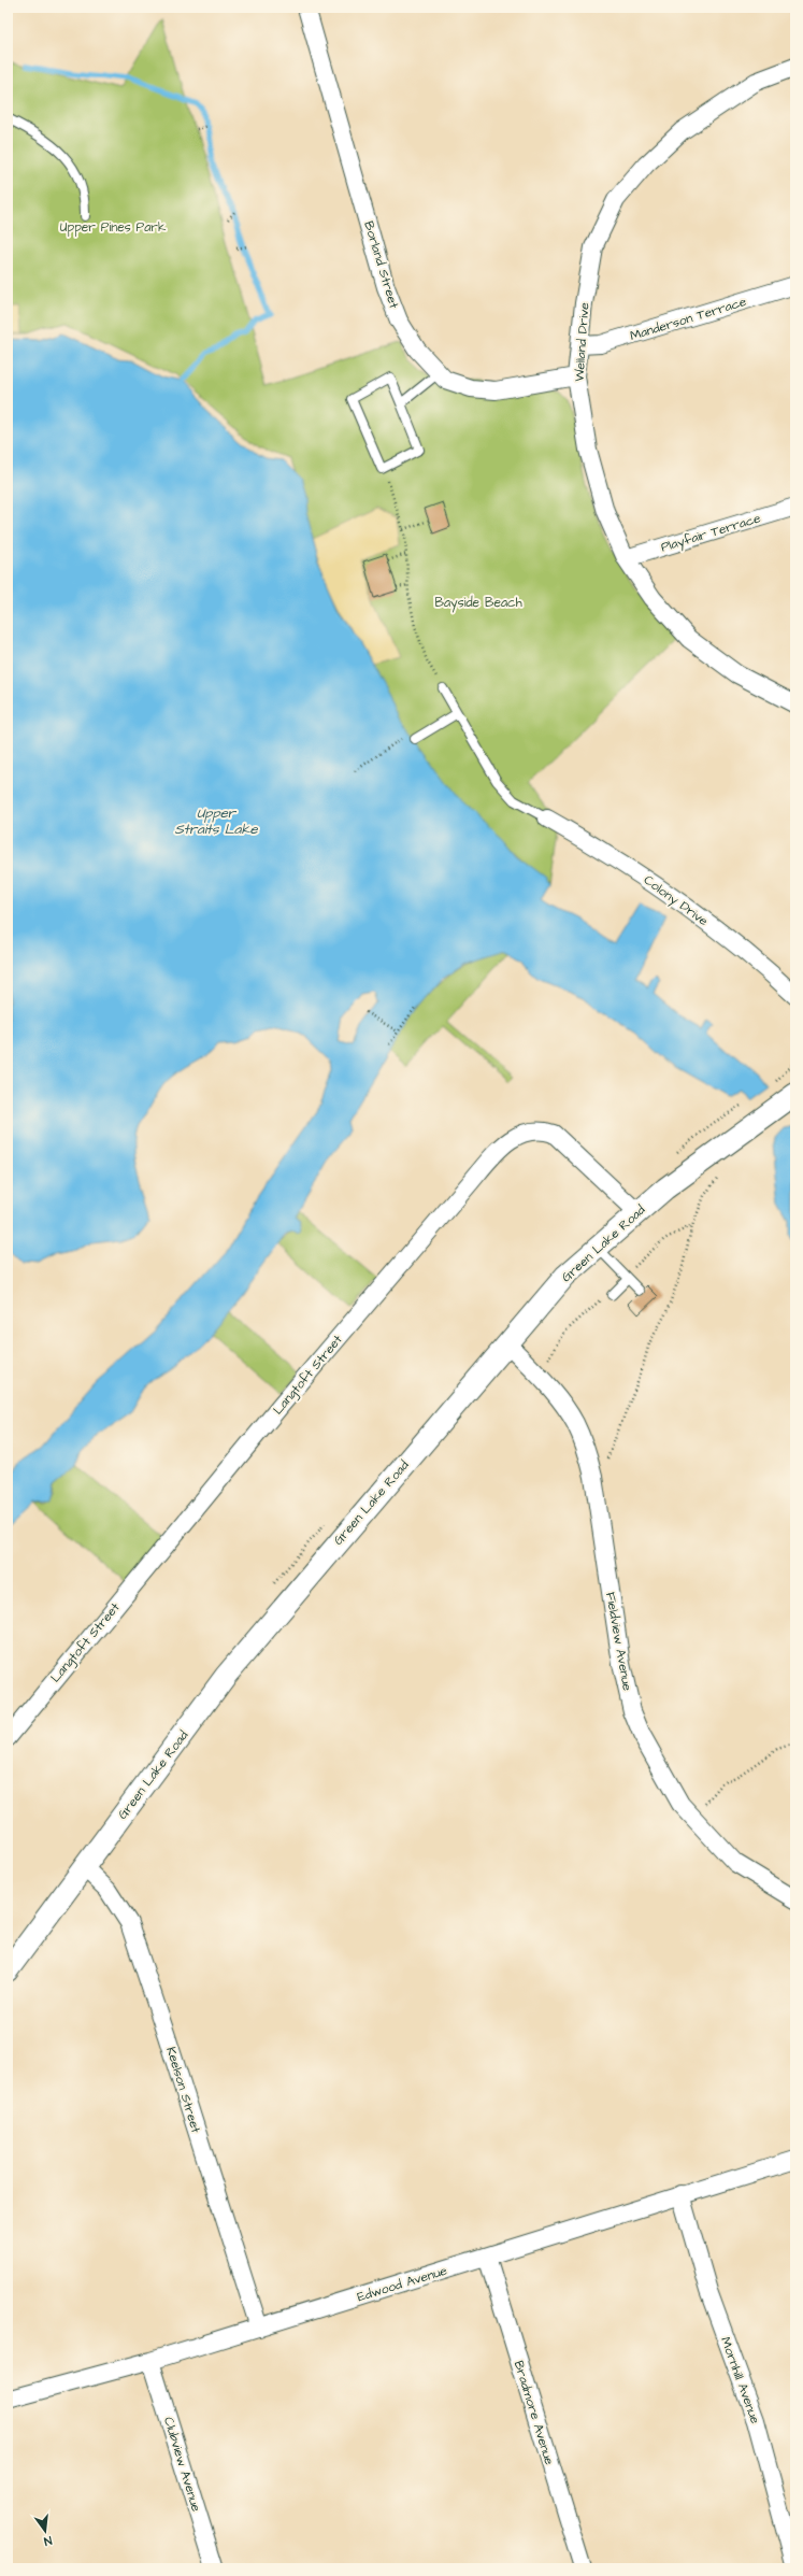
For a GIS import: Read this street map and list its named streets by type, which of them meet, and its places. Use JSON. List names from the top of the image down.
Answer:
{
  "streets": {
    "street": [
      "Borland Street",
      "Manderson Terrace",
      "Welland Drive",
      "Playfair Terrace",
      "Colony Drive",
      "Green Lake Road",
      "Langtoft Street",
      "Fieldview Avenue",
      "Keelson Street",
      "Edwood Avenue",
      "Mornhill Avenue",
      "Bradmore Avenue",
      "Clubview Avenue"
    ]
  },
  "crossings": [
    ["Borland Street", "Welland Drive"],
    ["Manderson Terrace", "Welland Drive"],
    ["Welland Drive", "Playfair Terrace"],
    ["Green Lake Road", "Langtoft Street"],
    ["Green Lake Road", "Fieldview Avenue"],
    ["Green Lake Road", "Keelson Street"],
    ["Keelson Street", "Edwood Avenue"],
    ["Edwood Avenue", "Mornhill Avenue"],
    ["Edwood Avenue", "Bradmore Avenue"],
    ["Edwood Avenue", "Clubview Avenue"]
  ],
  "water": ["Upper Straits Lake"],
  "parks": ["Upper Pines Park", "Bayside Beach"],
  "north": "bottom"
}
